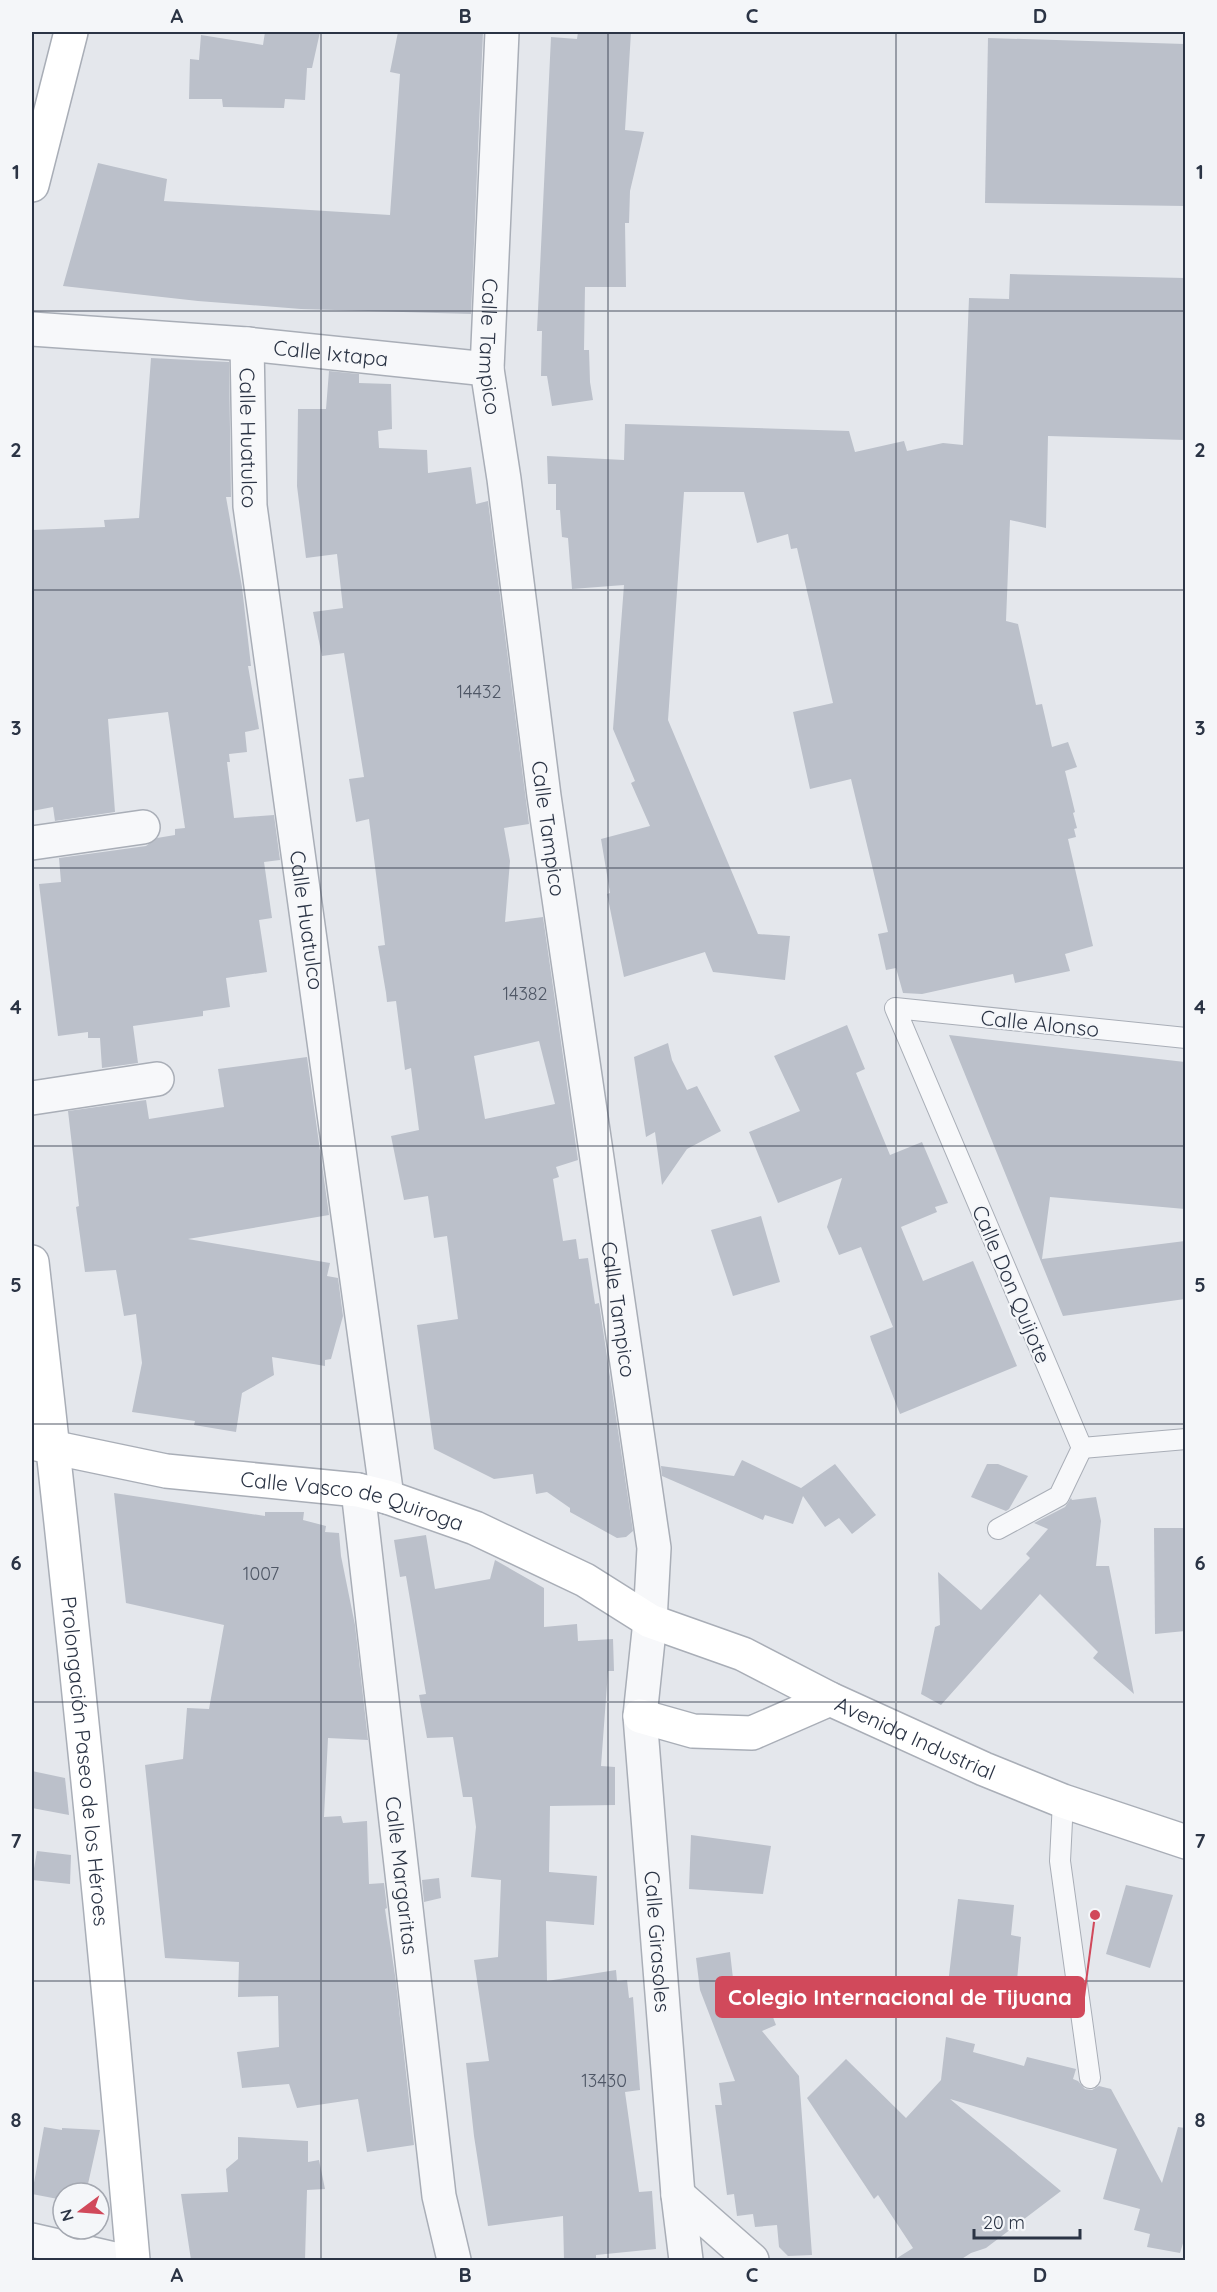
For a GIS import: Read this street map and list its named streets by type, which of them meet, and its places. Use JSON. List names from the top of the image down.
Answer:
{
  "streets": {
    "street": [
      "Calle Tampico",
      "Calle Ixtapa",
      "Calle Huatulco",
      "Calle Vasco de Quiroga",
      "Avenida Industrial",
      "Prolongación Paseo de los Héroes",
      "Calle Margaritas",
      "Calle Girasoles"
    ],
    "lane": ["Calle Alonso", "Calle Don Quijote"]
  },
  "crossings": [
    ["Calle Tampico", "Calle Ixtapa"],
    ["Calle Tampico", "Calle Vasco de Quiroga"],
    ["Calle Tampico", "Avenida Industrial"],
    ["Calle Tampico", "Calle Girasoles"],
    ["Calle Ixtapa", "Calle Huatulco"],
    ["Calle Huatulco", "Calle Vasco de Quiroga"],
    ["Calle Huatulco", "Calle Margaritas"],
    ["Calle Alonso", "Calle Don Quijote"],
    ["Calle Vasco de Quiroga", "Avenida Industrial"],
    ["Calle Vasco de Quiroga", "Prolongación Paseo de los Héroes"],
    ["Calle Vasco de Quiroga", "Calle Margaritas"],
    ["Calle Vasco de Quiroga", "Calle Girasoles"],
    ["Avenida Industrial", "Calle Girasoles"]
  ],
  "places": ["Colegio Internacional de Tijuana"],
  "house_numbers": [
    "14432",
    "14382",
    "1007",
    "13430"
  ],
  "scale_bar": "20 m",
  "north": "left",
  "grid": {
    "columns": [
      "A",
      "B",
      "C",
      "D"
    ],
    "rows": [
      "1",
      "2",
      "3",
      "4",
      "5",
      "6",
      "7",
      "8"
    ]
  }
}
